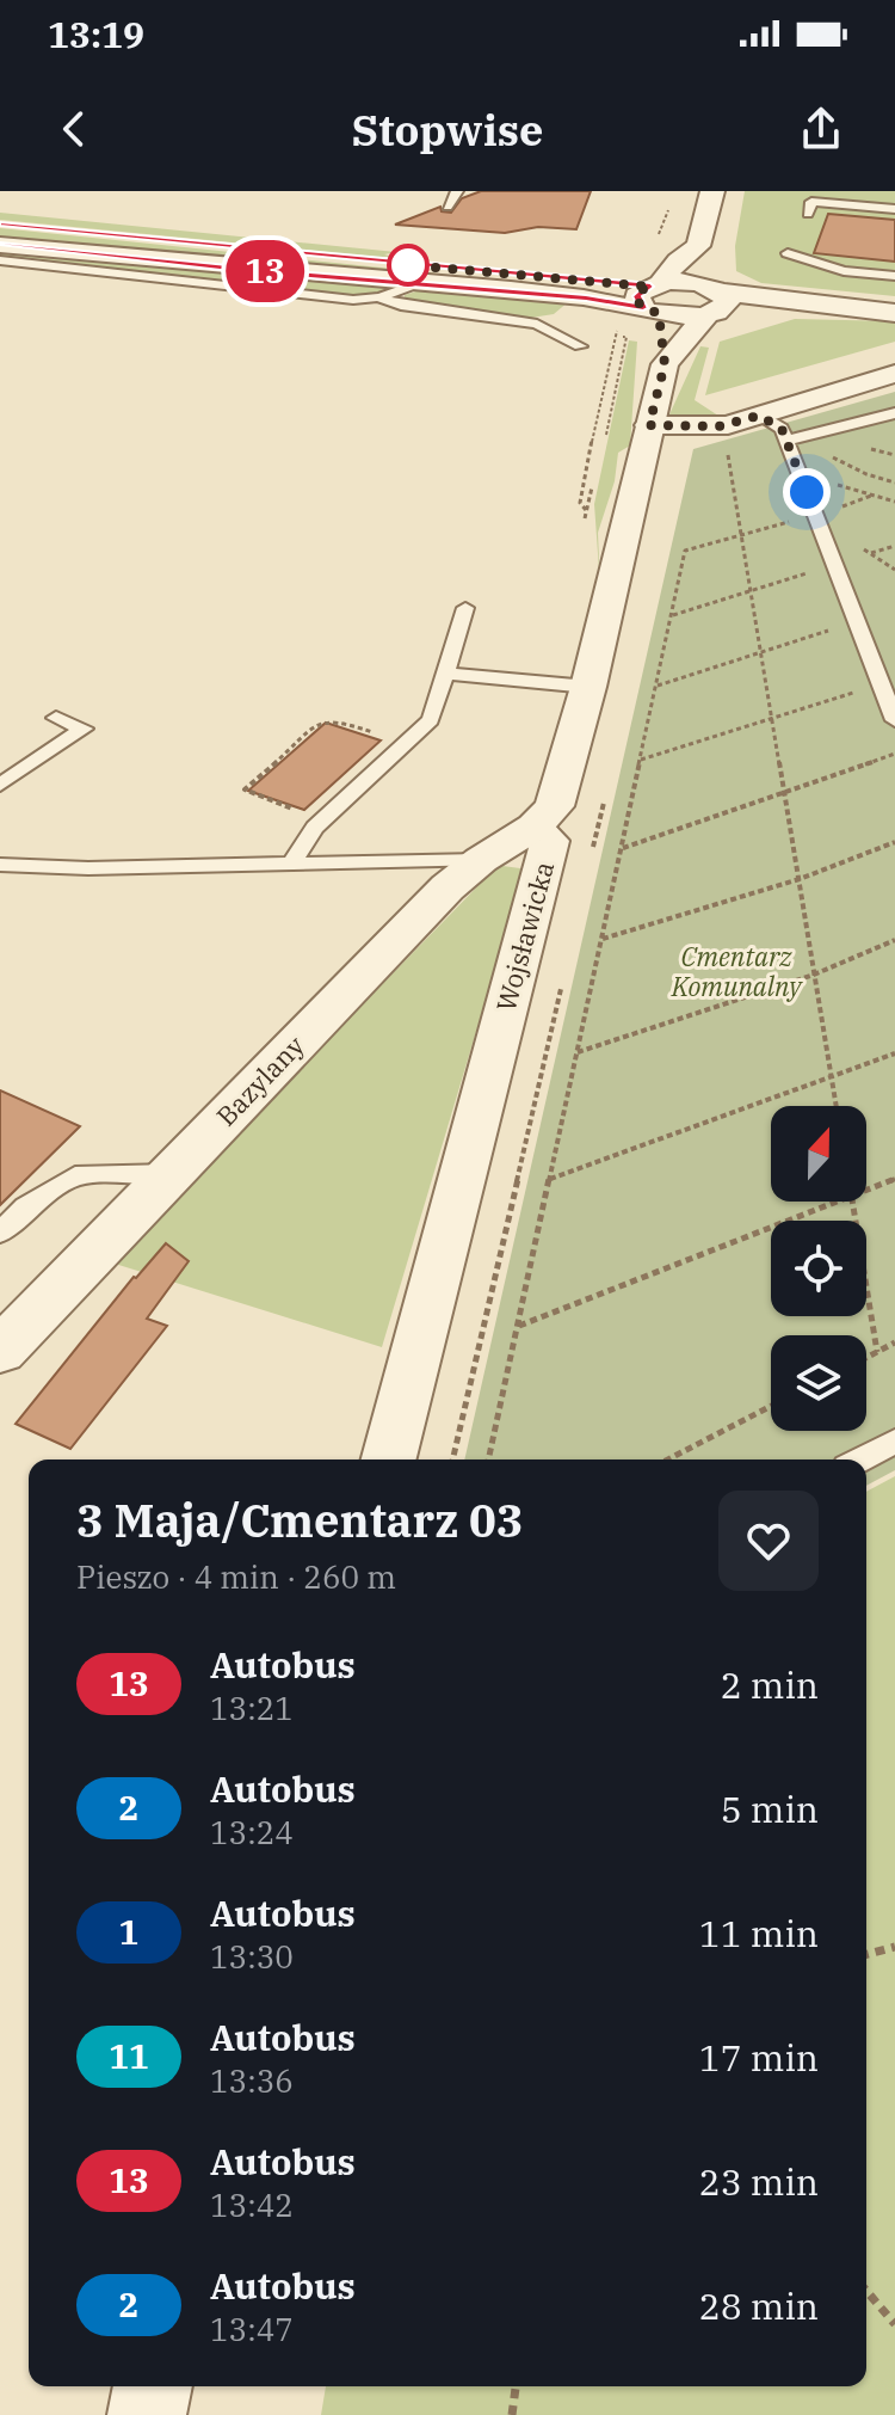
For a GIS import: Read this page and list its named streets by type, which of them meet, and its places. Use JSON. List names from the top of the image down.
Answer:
{
  "streets": {
    "street": ["Wojsławicka", "Bazylany"]
  },
  "crossings": [
    ["Wojsławicka", "Bazylany"]
  ],
  "parks": ["Cmentarz Komunalny"],
  "lines": ["bus line 13"],
  "north": "top",
  "page": {
    "status": "13:19",
    "header": "Stopwise",
    "on_map": "13",
    "heading": ["3 Maja/Cmentarz 03", "Pieszo · 4 min · 260 m"],
    "list": [
      {
        "mark": "13",
        "name": "Autobus",
        "note": "13:21",
        "value": "2 min"
      },
      {
        "mark": "2",
        "name": "Autobus",
        "note": "13:24",
        "value": "5 min"
      },
      {
        "mark": "1",
        "name": "Autobus",
        "note": "13:30",
        "value": "11 min"
      },
      {
        "mark": "11",
        "name": "Autobus",
        "note": "13:36",
        "value": "17 min"
      },
      {
        "mark": "13",
        "name": "Autobus",
        "note": "13:42",
        "value": "23 min"
      },
      {
        "mark": "2",
        "name": "Autobus",
        "note": "13:47",
        "value": "28 min"
      }
    ]
  }
}
